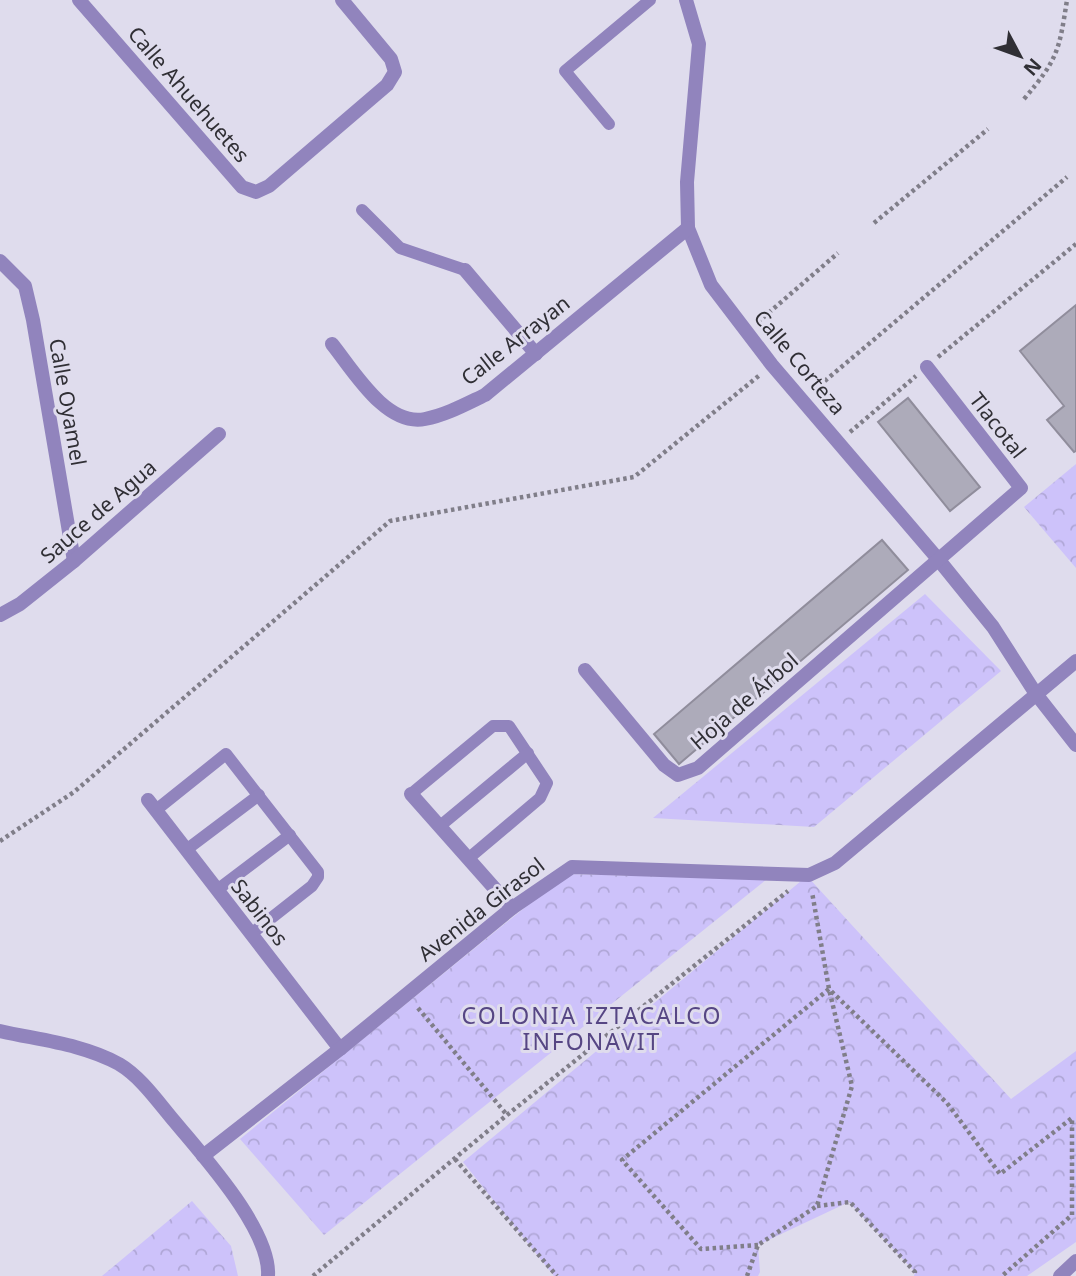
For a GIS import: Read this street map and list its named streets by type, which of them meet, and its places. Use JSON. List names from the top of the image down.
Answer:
{
  "streets": {
    "street": [
      "Calle Ahuehuetes",
      "Calle Arrayan",
      "Calle Corteza",
      "Calle Oyamel",
      "Tlacotal",
      "Sauce de Agua",
      "Hoja de Árbol",
      "Avenida Girasol",
      "Sabinos"
    ]
  },
  "crossings": [
    ["Calle Arrayan", "Calle Corteza"],
    ["Calle Corteza", "Tlacotal"],
    ["Calle Corteza", "Hoja de Árbol"],
    ["Calle Corteza", "Avenida Girasol"],
    ["Calle Oyamel", "Sauce de Agua"],
    ["Tlacotal", "Hoja de Árbol"],
    ["Avenida Girasol", "Sabinos"]
  ],
  "districts": ["COLONIA IZTACALCO INFONAVIT"],
  "north": "bottom right"
}
